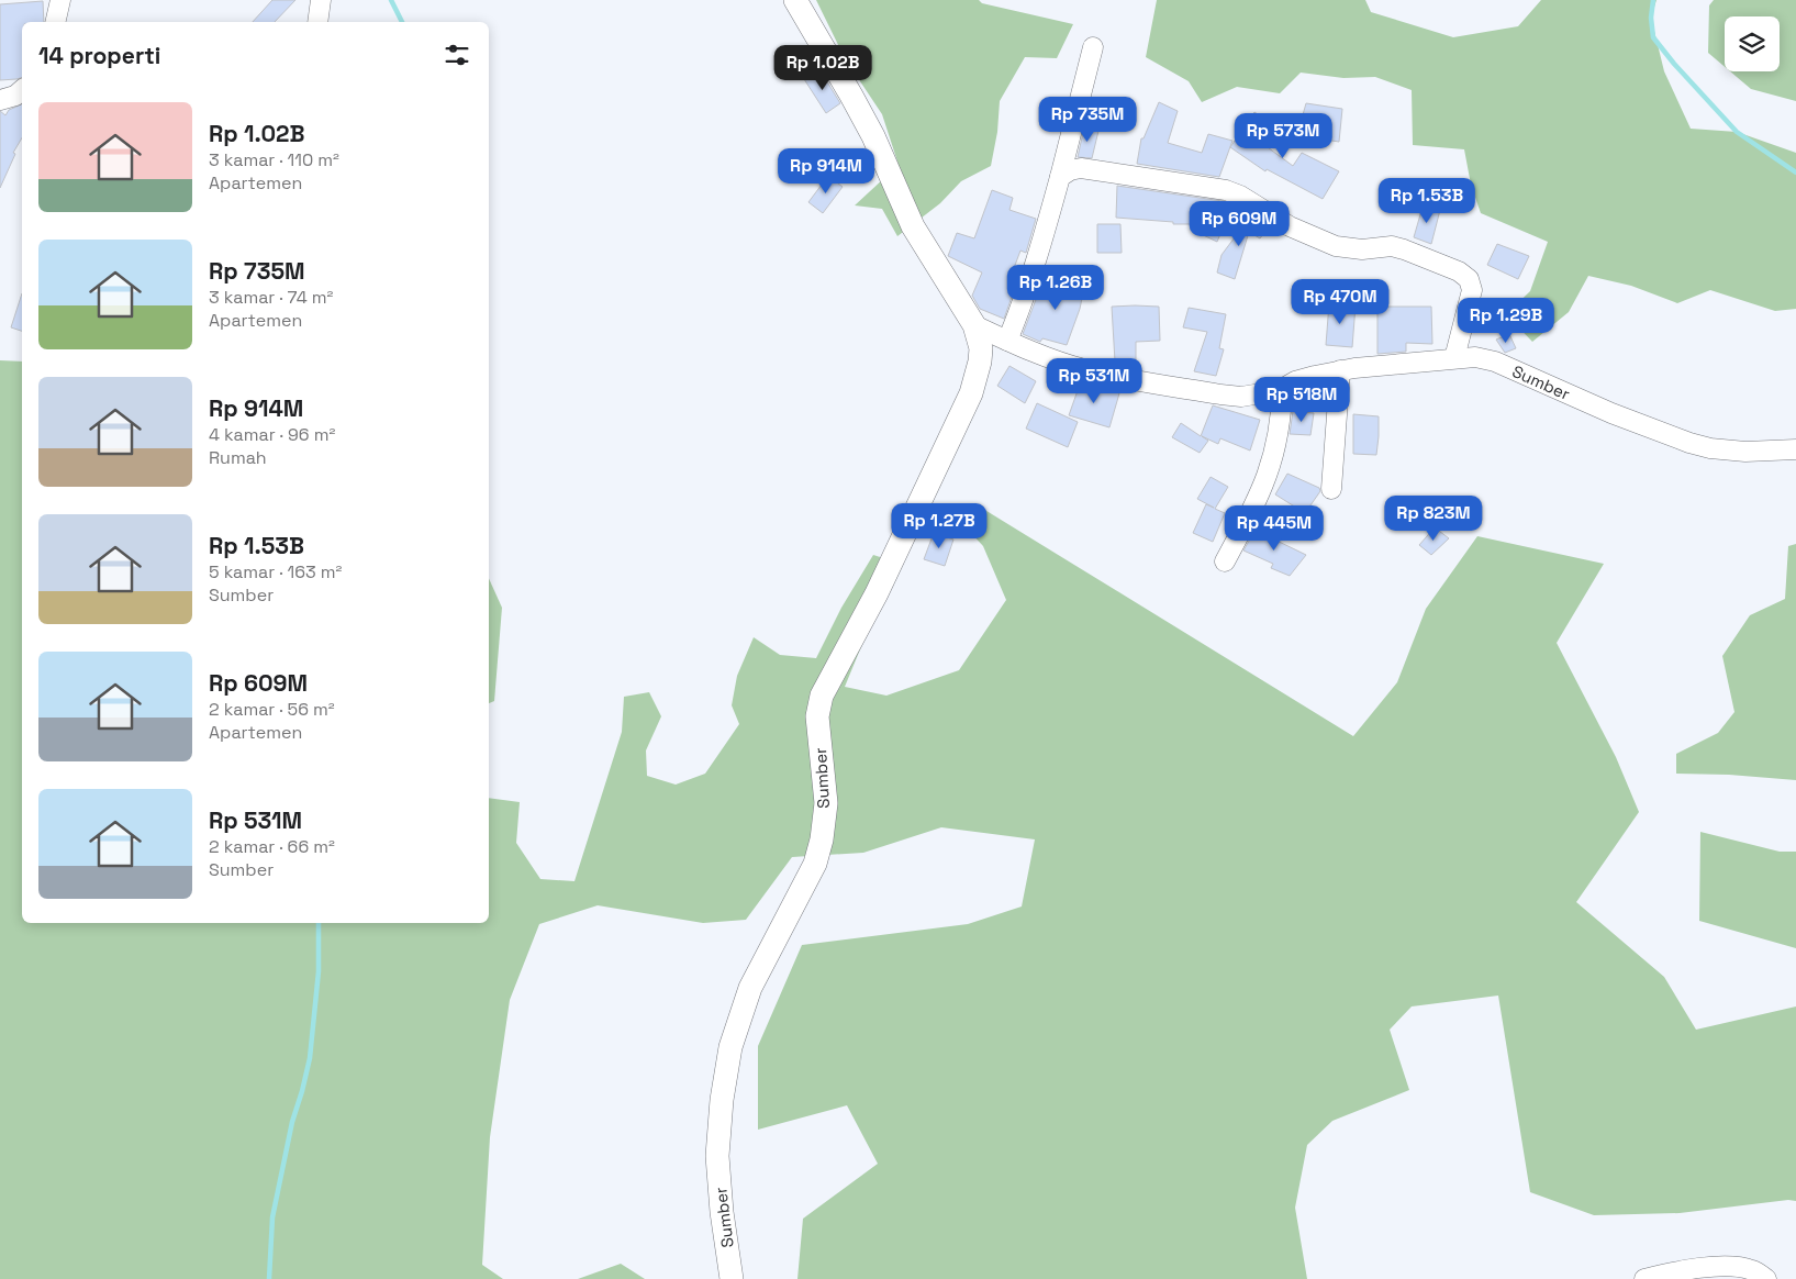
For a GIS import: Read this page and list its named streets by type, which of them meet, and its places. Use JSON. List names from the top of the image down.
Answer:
{
  "streets": {
    "street": ["Sumber"]
  },
  "page": {
    "heading": "14 properti",
    "price": [
      "Rp 1.02B",
      "Rp 735M",
      "Rp 573M",
      "Rp 914M",
      "Rp 1.53B",
      "Rp 609M",
      "Rp 1.26B",
      "Rp 470M",
      "Rp 1.29B",
      "Rp 531M",
      "Rp 518M",
      "Rp 823M",
      "Rp 1.27B",
      "Rp 445M"
    ],
    "list": [
      {
        "name": "Rp 1.02B",
        "note": "3 kamar · 110 m² · Apartemen"
      },
      {
        "name": "Rp 735M",
        "note": "3 kamar · 74 m² · Apartemen"
      },
      {
        "name": "Rp 914M",
        "note": "4 kamar · 96 m² · Rumah"
      },
      {
        "name": "Rp 1.53B",
        "note": "5 kamar · 163 m² · Sumber"
      },
      {
        "name": "Rp 609M",
        "note": "2 kamar · 56 m² · Apartemen"
      },
      {
        "name": "Rp 531M",
        "note": "2 kamar · 66 m² · Sumber"
      }
    ]
  }
}
